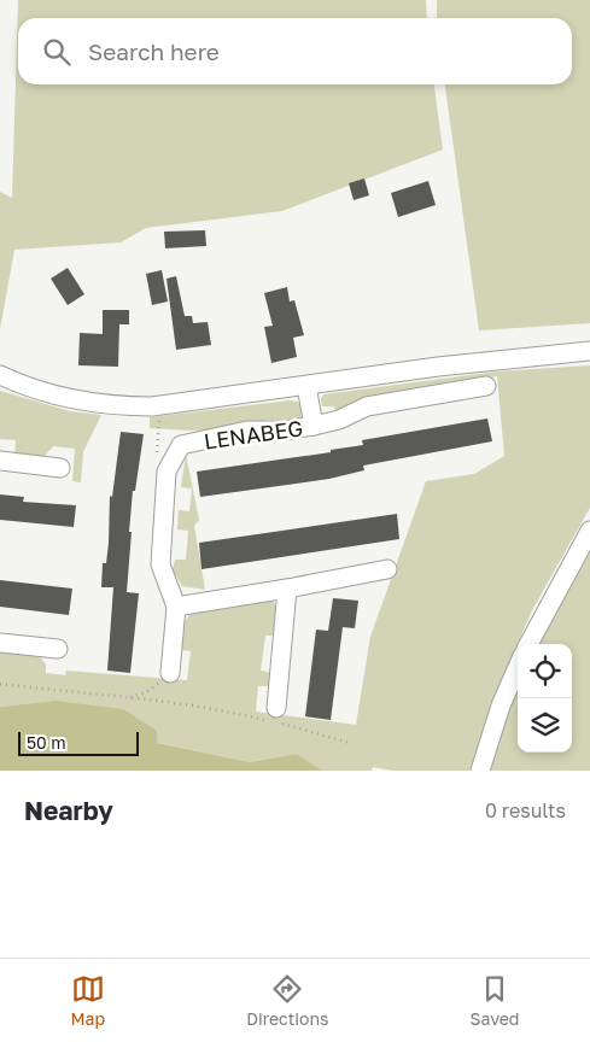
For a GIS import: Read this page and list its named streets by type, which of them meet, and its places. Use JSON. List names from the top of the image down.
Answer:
{
  "streets": {
    "street": ["LENABEG"]
  },
  "scale_bar": "50 m",
  "page": {
    "search": "Search here",
    "scale": "50 m",
    "heading": ["Nearby", "0 results"],
    "nav": ["Map", "Directions", "Saved"]
  }
}
